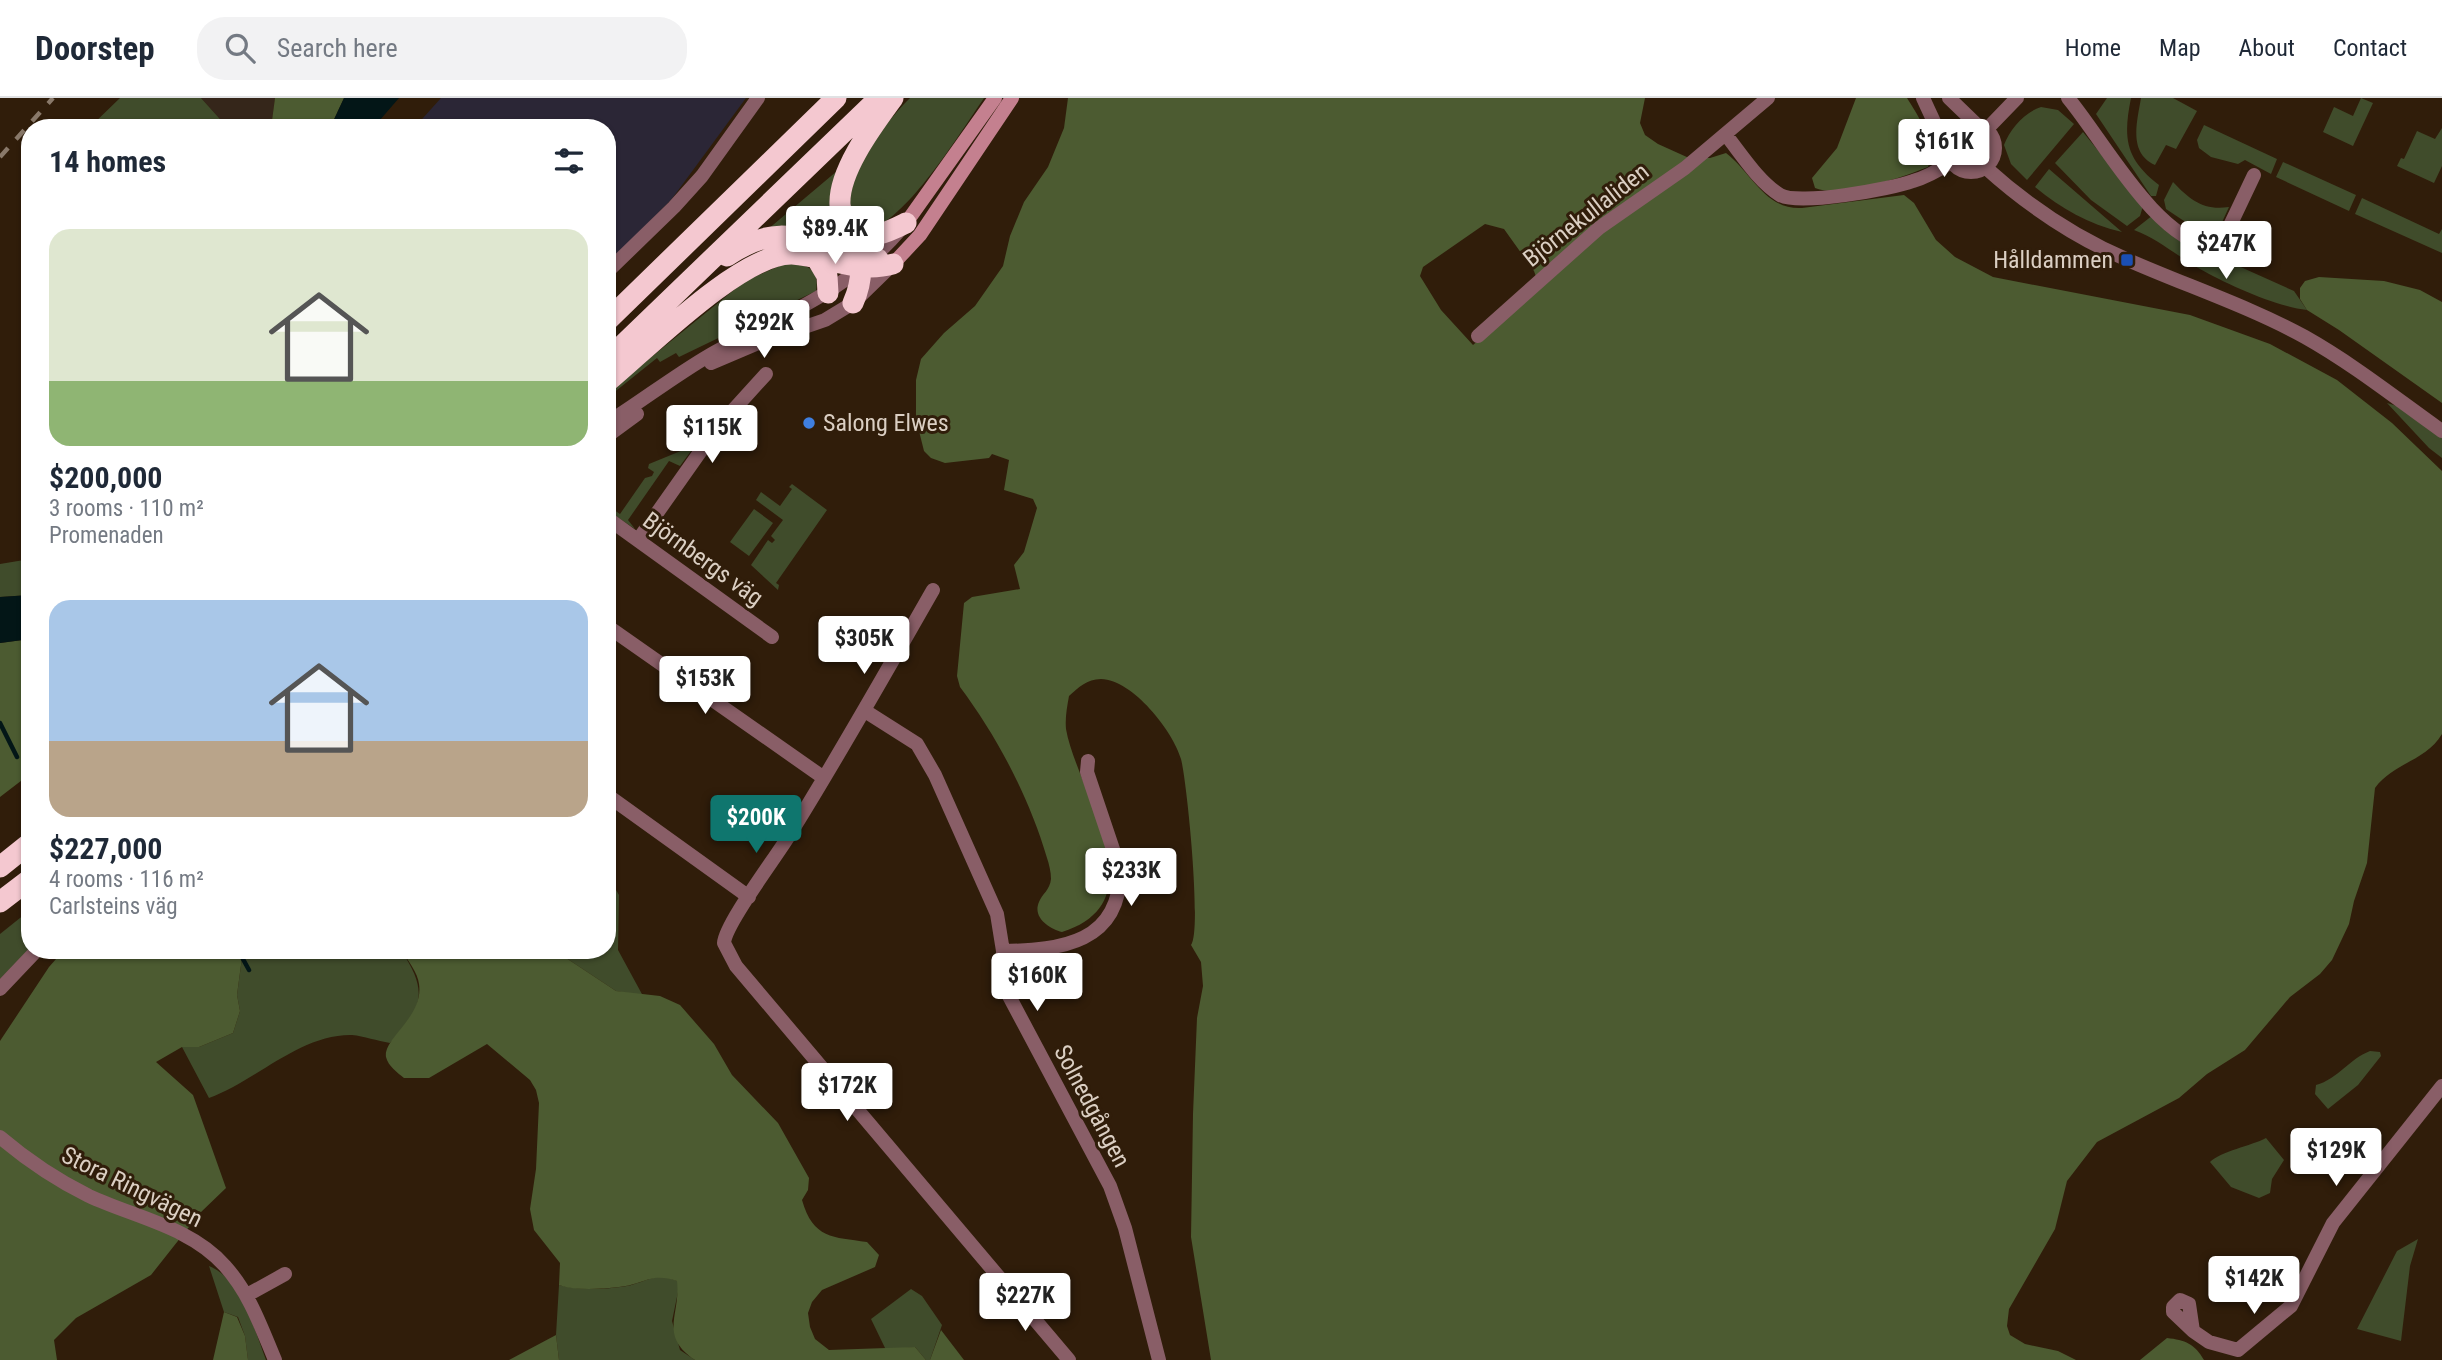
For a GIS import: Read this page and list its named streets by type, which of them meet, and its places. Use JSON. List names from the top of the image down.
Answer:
{
  "streets": {
    "street": [
      "Björnekullaliden",
      "Björnbergs väg",
      "Solnedgången",
      "Stora Ringvägen"
    ]
  },
  "places": {
    "transit": ["Hålldammen"],
    "other": ["Salong Elwes"]
  },
  "page": {
    "header": "Doorstep",
    "search": "Search here",
    "nav": [
      "Home",
      "Map",
      "About",
      "Contact"
    ],
    "price": [
      "$161K",
      "$89.4K",
      "$247K",
      "$292K",
      "$115K",
      "$305K",
      "$153K",
      "$200K",
      "$233K",
      "$160K",
      "$172K",
      "$129K",
      "$142K",
      "$227K"
    ],
    "heading": "14 homes",
    "list": [
      {
        "name": "$200,000",
        "note": "3 rooms · 110 m² · Promenaden"
      },
      {
        "name": "$227,000",
        "note": "4 rooms · 116 m² · Carlsteins väg"
      }
    ]
  }
}
